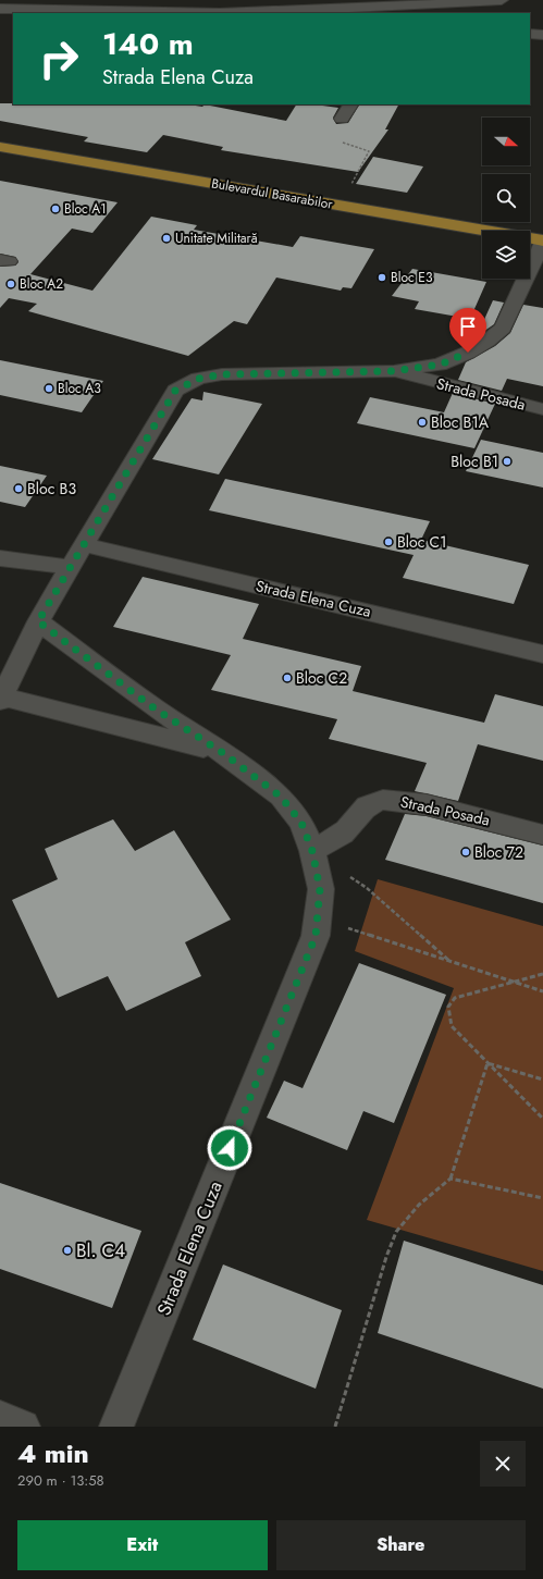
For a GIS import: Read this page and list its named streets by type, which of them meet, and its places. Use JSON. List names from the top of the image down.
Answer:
{
  "streets": {
    "main road": ["Bulevardul Basarabilor"],
    "street": ["Strada Posada", "Strada Elena Cuza"]
  },
  "crossings": [
    ["Bulevardul Basarabilor", "Strada Elena Cuza"],
    ["Strada Posada", "Strada Elena Cuza"]
  ],
  "places": [
    "Bloc A1",
    "Unitate Militară",
    "Bloc E3",
    "Bloc A2",
    "Bloc A3",
    "Bloc B1A",
    "Bloc B1",
    "Bloc B3",
    "Bloc C1",
    "Bloc C2",
    "Bloc 72",
    "Bl. C4"
  ],
  "north": "right",
  "page": {
    "turn": ["140 m", "Strada Elena Cuza"],
    "heading": ["4 min", "290 m · 13:58"],
    "buttons": ["Exit", "Share"]
  }
}
